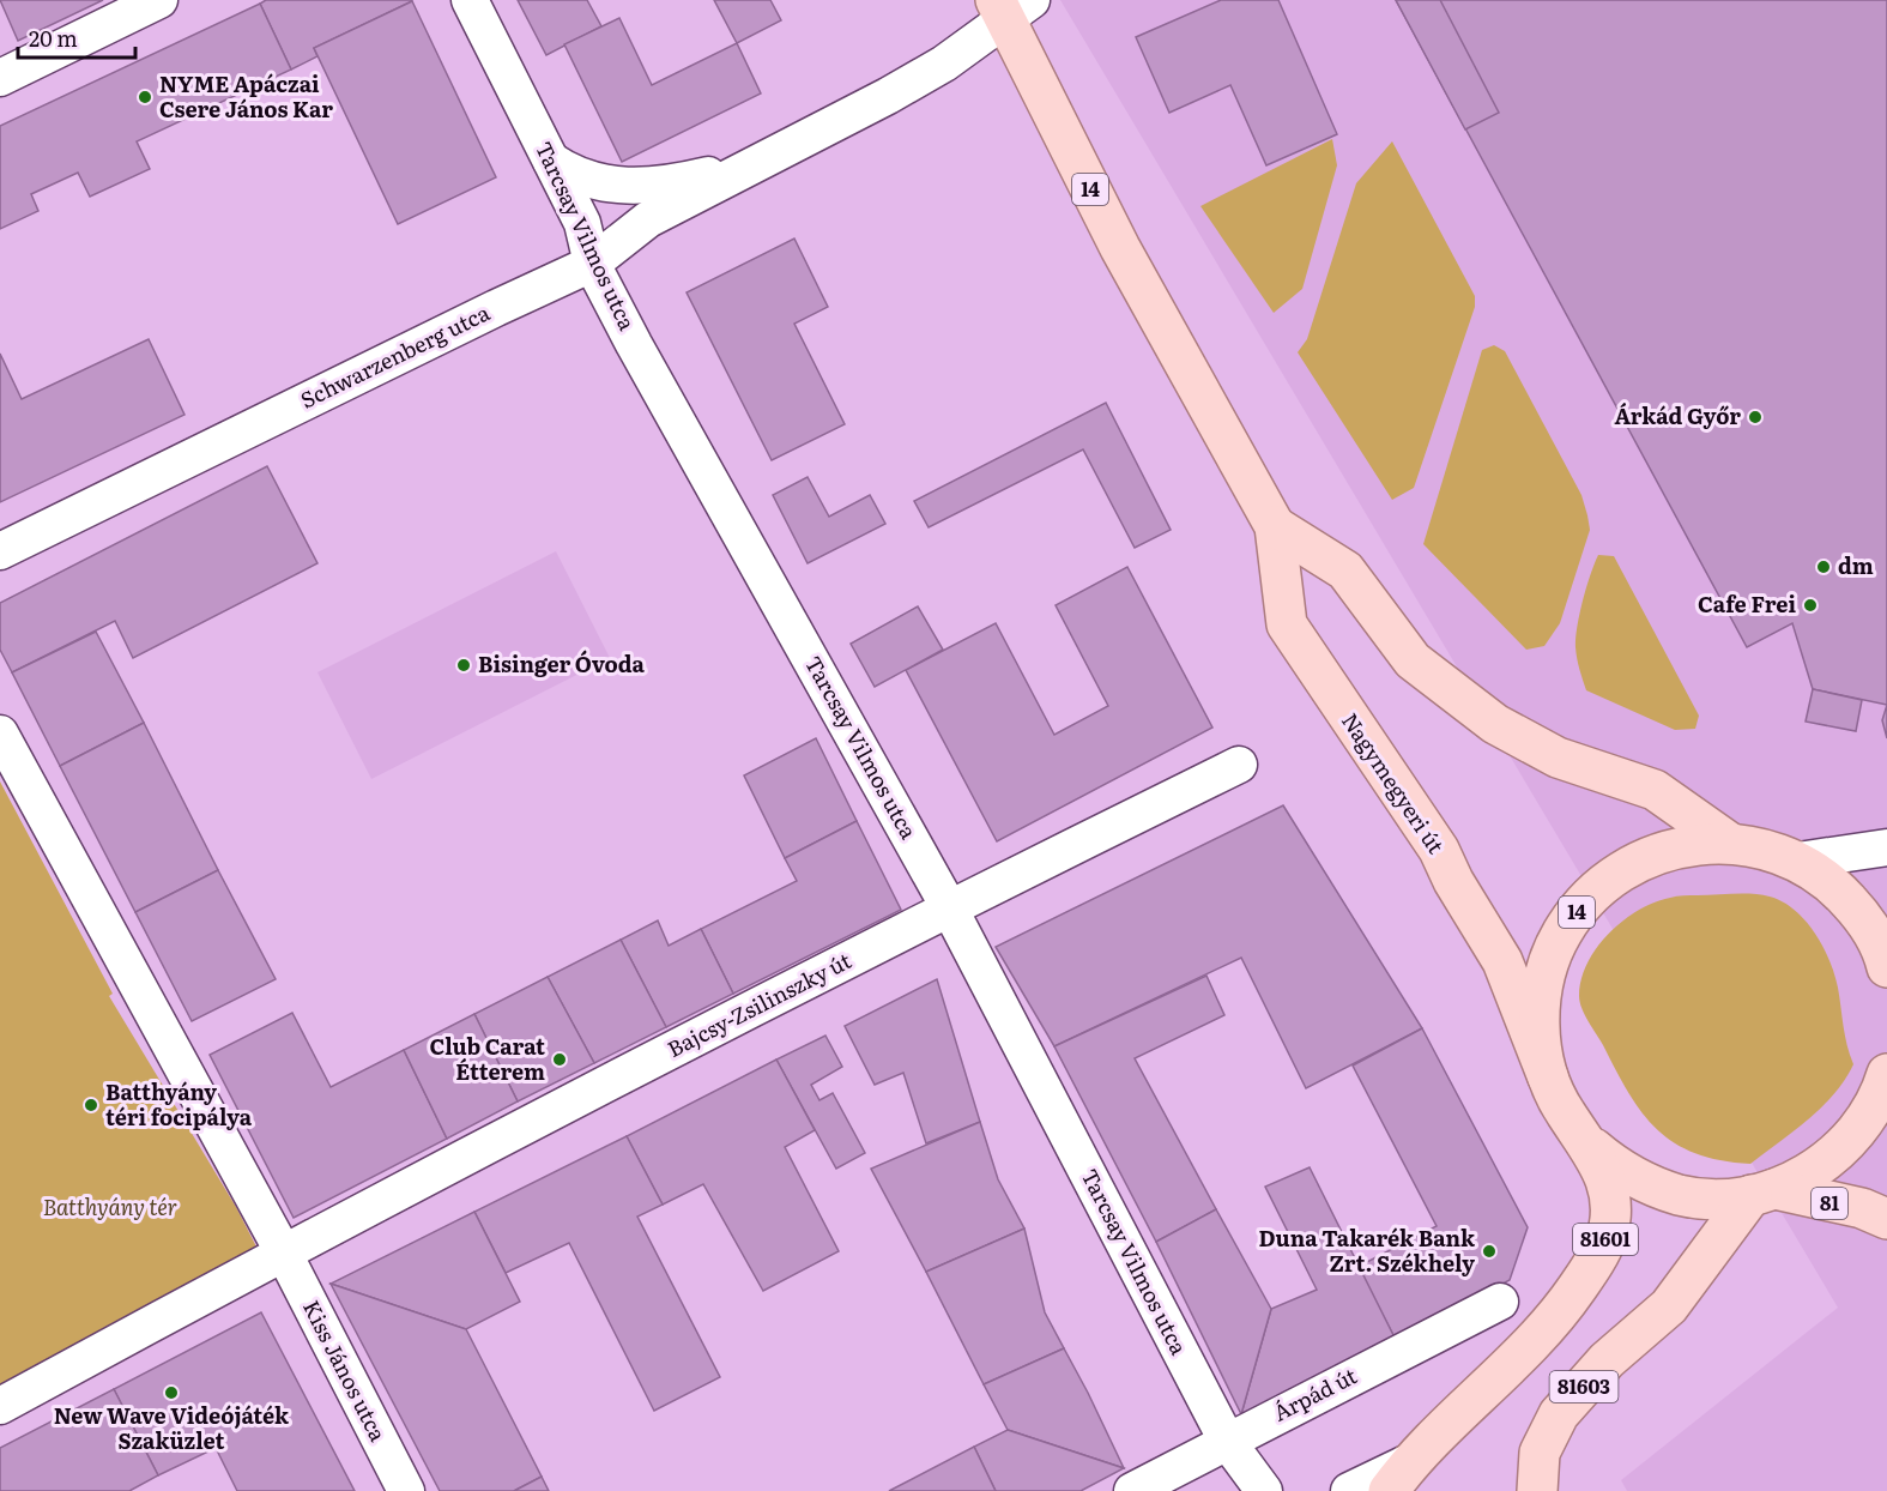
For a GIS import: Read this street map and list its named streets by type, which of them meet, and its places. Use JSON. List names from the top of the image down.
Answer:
{
  "streets": {
    "main road": [
      "14",
      "Nagymegyeri út",
      "81",
      "81601",
      "81603"
    ],
    "street": [
      "Tarcsay Vilmos utca",
      "Schwarzenberg utca",
      "Bajcsy-Zsilinszky út",
      "Kiss János utca",
      "Árpád út"
    ]
  },
  "crossings": [
    ["14", "Nagymegyeri út"],
    ["14", "81"],
    ["14", "81601"],
    ["14", "81603"],
    ["Tarcsay Vilmos utca", "Schwarzenberg utca"],
    ["Tarcsay Vilmos utca", "Bajcsy-Zsilinszky út"],
    ["Tarcsay Vilmos utca", "Árpád út"],
    ["Schwarzenberg utca", "Nagymegyeri út"],
    ["Bajcsy-Zsilinszky út", "Kiss János utca"],
    ["81", "81603"]
  ],
  "parks": ["Batthyány tér"],
  "places": [
    "NYME Apáczai Csere János Kar",
    "Árkád Győr",
    "dm",
    "Cafe Frei",
    "Bisinger Óvoda",
    "Club Carat Étterem",
    "Batthyány téri focipálya",
    "Duna Takarék Bank Zrt. Székhely",
    "New Wave Videójáték Szaküzlet"
  ],
  "scale_bar": "20 m"
}
